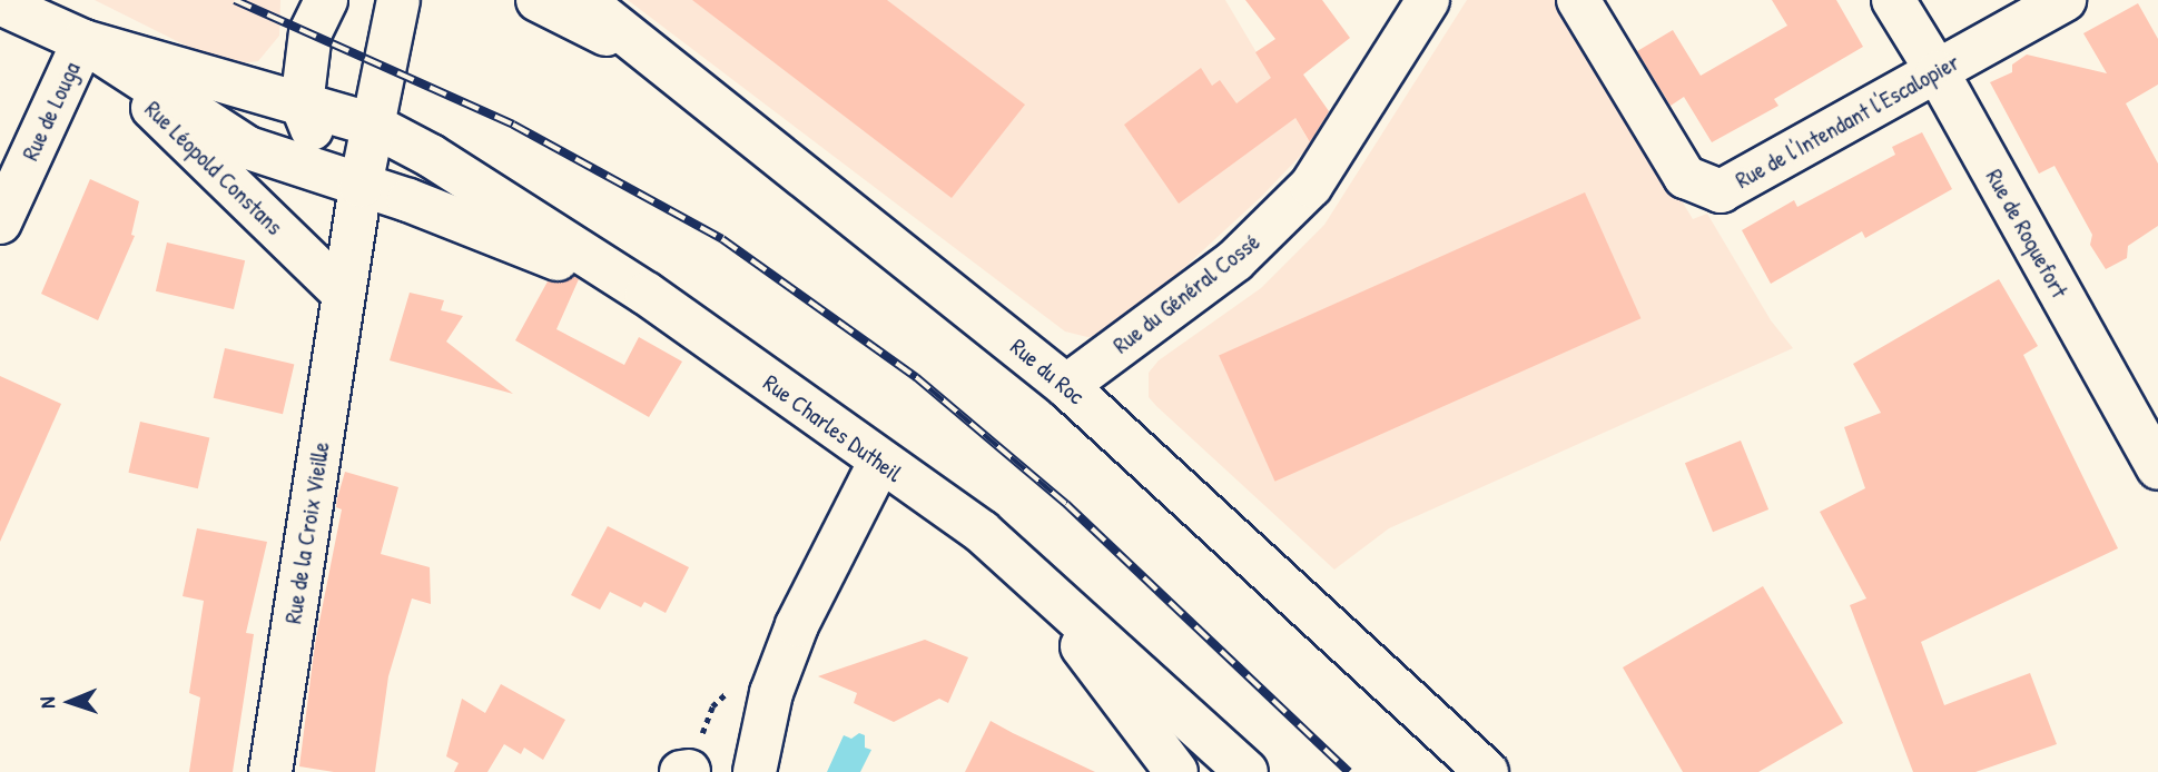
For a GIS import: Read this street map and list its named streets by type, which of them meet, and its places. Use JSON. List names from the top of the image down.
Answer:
{
  "streets": {
    "street": [
      "Rue de Louga",
      "Rue de l'Intendant l'Escalopier",
      "Rue Léopold Constans",
      "Rue de Roquefort",
      "Rue du Général Cossé",
      "Rue du Roc",
      "Rue Charles Dutheil",
      "Rue de la Croix Vieille"
    ]
  },
  "crossings": [
    ["Rue de Louga", "Rue Léopold Constans"],
    ["Rue de l'Intendant l'Escalopier", "Rue de Roquefort"],
    ["Rue Léopold Constans", "Rue Charles Dutheil"],
    ["Rue Léopold Constans", "Rue de la Croix Vieille"],
    ["Rue du Général Cossé", "Rue du Roc"],
    ["Rue Charles Dutheil", "Rue de la Croix Vieille"]
  ],
  "north": "left"
}
